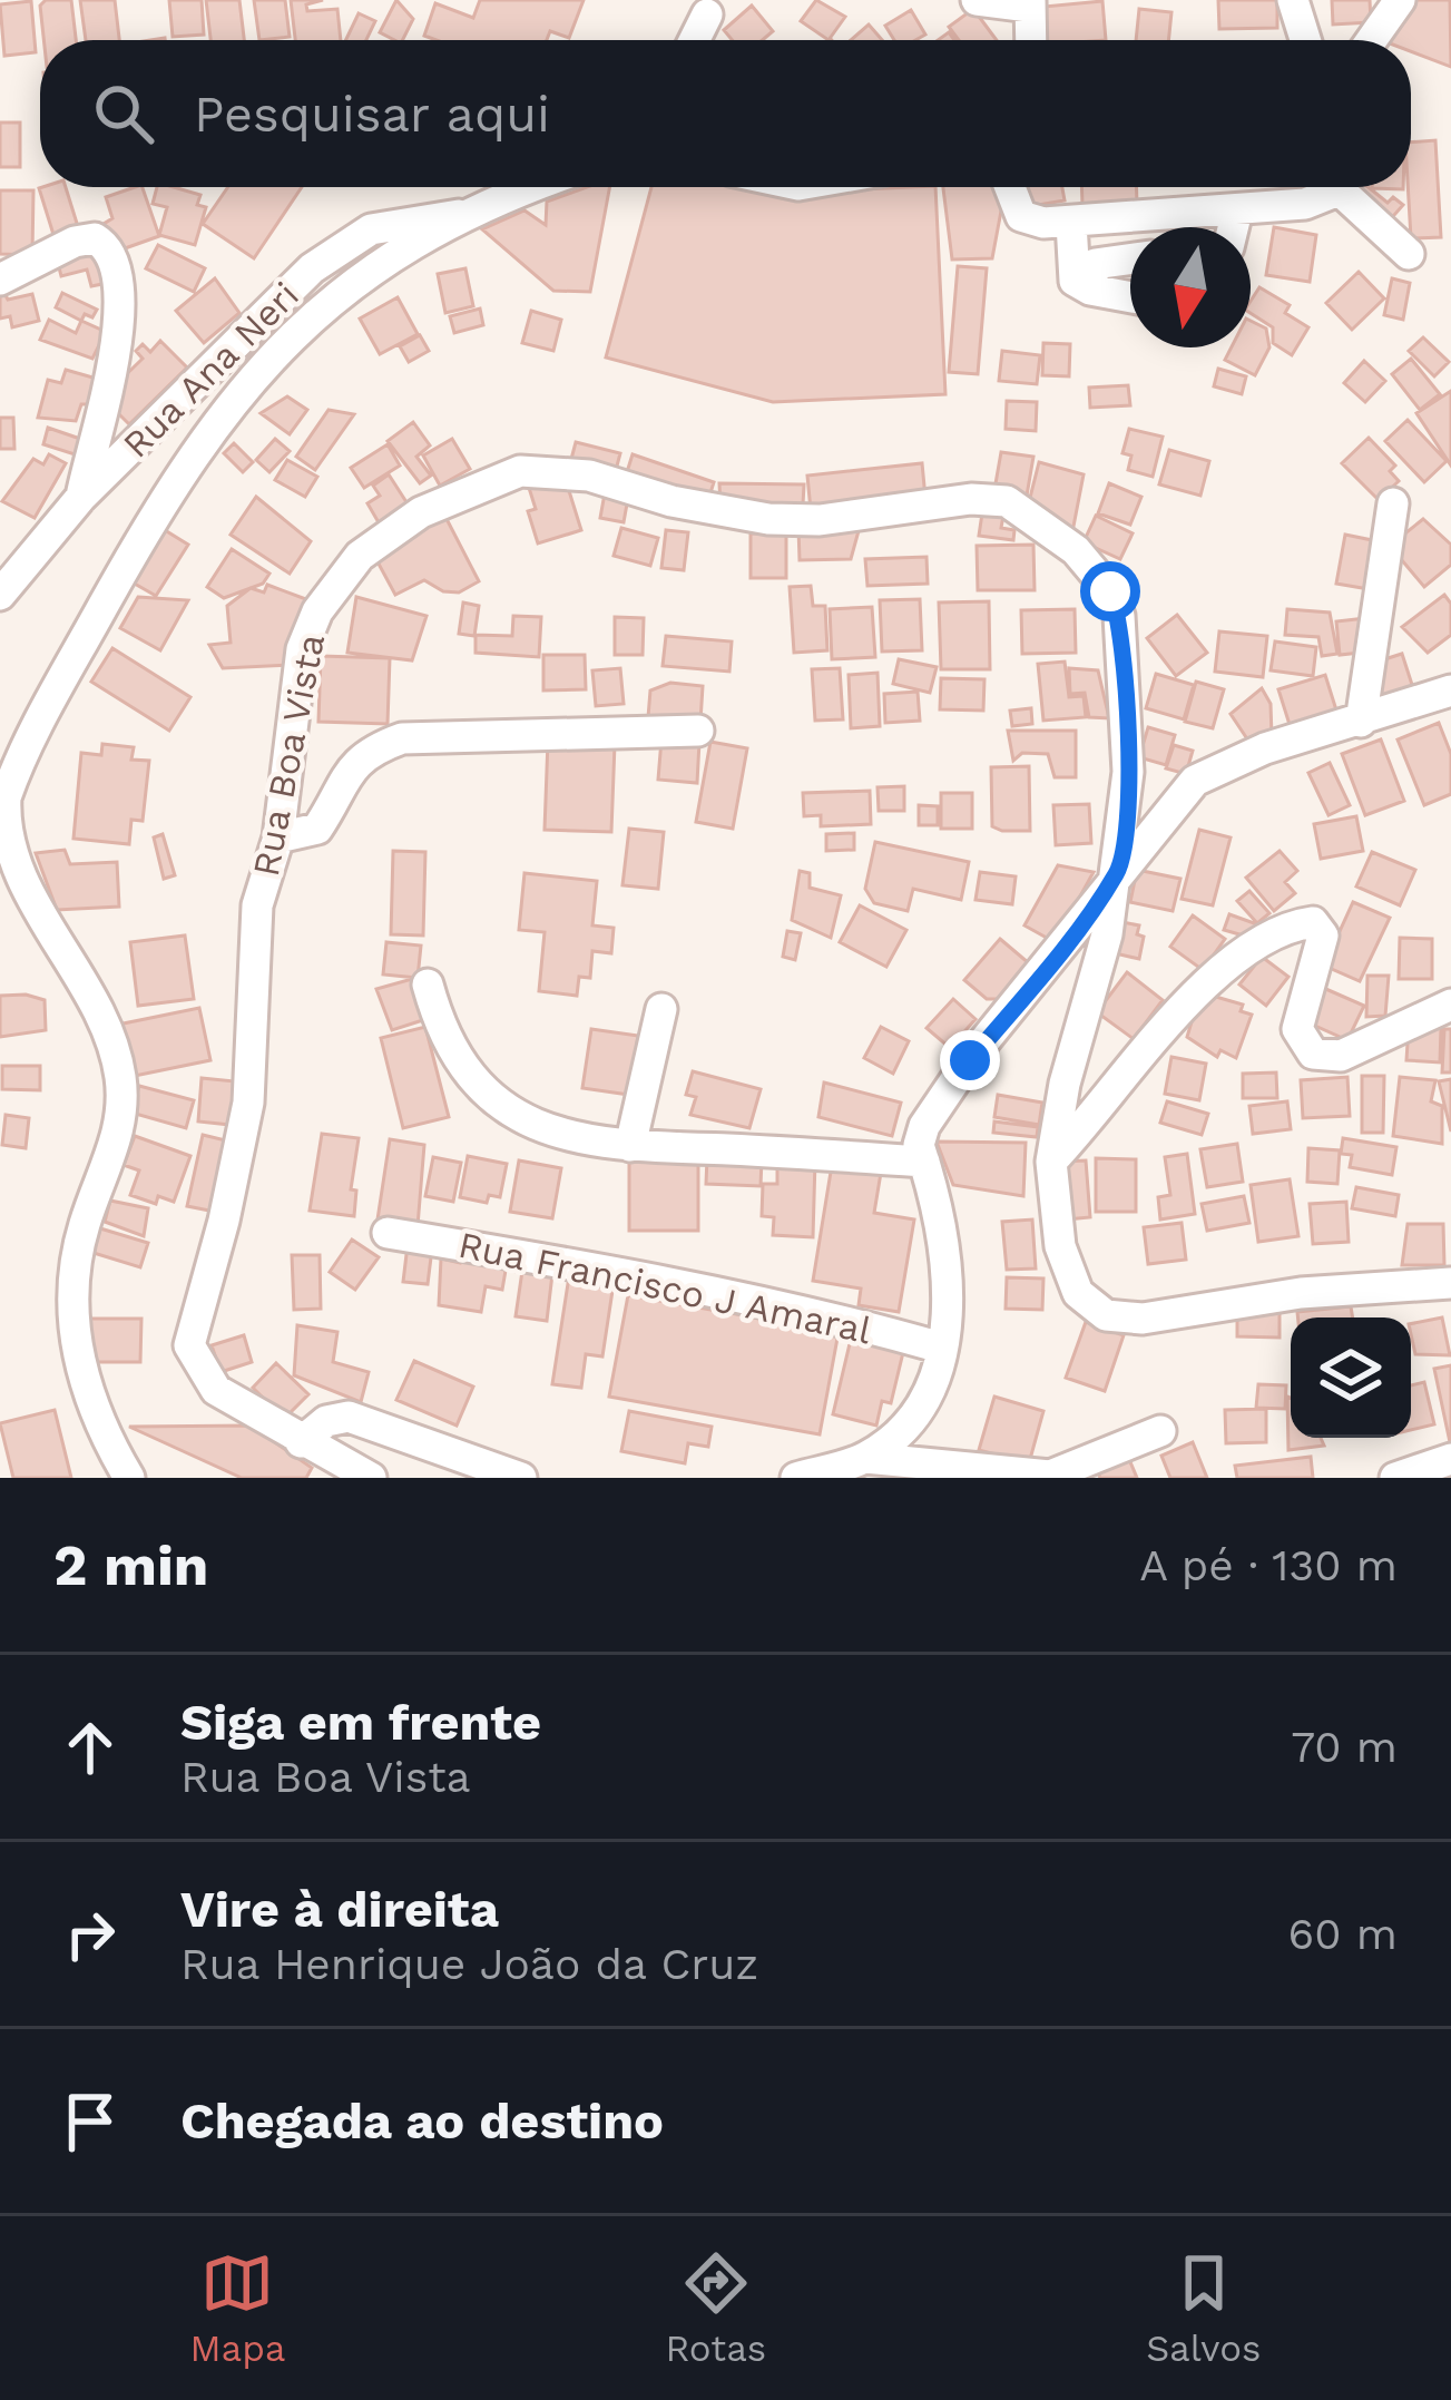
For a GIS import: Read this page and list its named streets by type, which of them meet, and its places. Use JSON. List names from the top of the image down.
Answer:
{
  "streets": {
    "street": ["Rua Ana Neri", "Rua Boa Vista", "Rua Francisco J Amaral"]
  },
  "north": "bottom",
  "page": {
    "search": "Pesquisar aqui",
    "heading": ["2 min", "A pé · 130 m"],
    "list": [
      ["Siga em frente", "Rua Boa Vista", "70 m"],
      ["Vire à direita", "Rua Henrique João da Cruz", "60 m"],
      "Chegada ao destino"
    ],
    "nav": ["Mapa", "Rotas", "Salvos"]
  }
}
